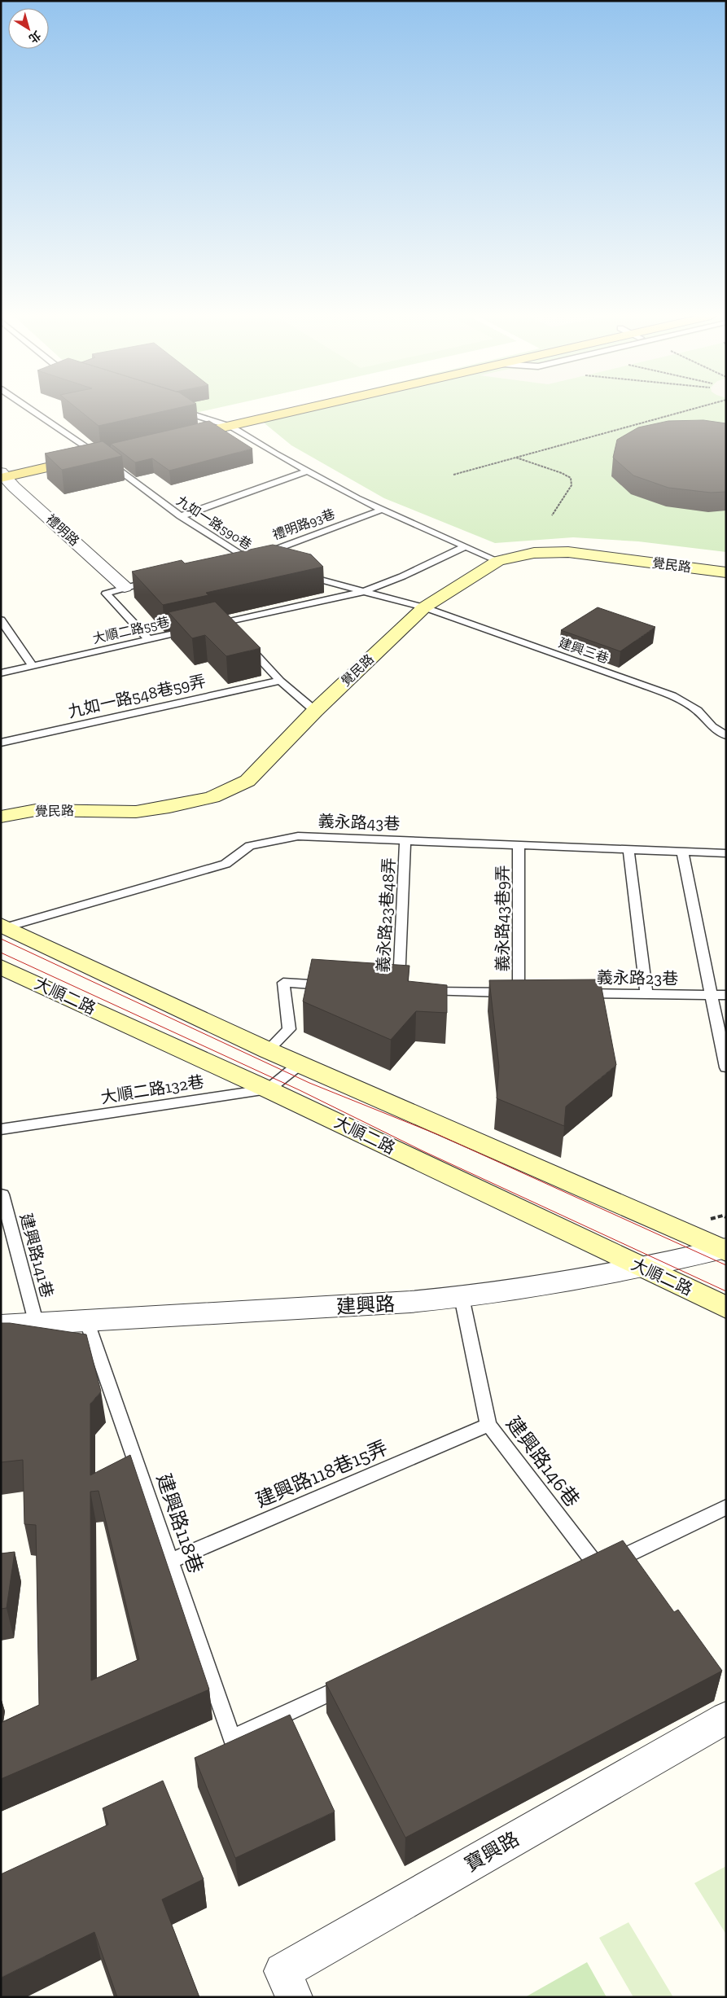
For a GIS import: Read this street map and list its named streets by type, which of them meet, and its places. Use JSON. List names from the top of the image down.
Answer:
{
  "streets": {
    "street": [
      "禮明路",
      "覺民路",
      "大順二路",
      "建興路",
      "寶興路"
    ],
    "lane": [
      "九如一路590巷",
      "禮明路93巷",
      "大順二路55巷",
      "建興三巷",
      "九如一路548巷59弄",
      "義永路43巷",
      "義永路23巷48弄",
      "義永路43巷9弄",
      "義永路23巷",
      "大順二路132巷",
      "建興路141巷",
      "建興路146巷",
      "建興路118巷15弄",
      "建興路118巷"
    ]
  },
  "crossings": [
    ["九如一路590巷", "禮明路93巷"],
    ["禮明路93巷", "覺民路"],
    ["覺民路", "建興三巷"],
    ["義永路43巷", "義永路23巷48弄"],
    ["義永路43巷", "義永路43巷9弄"],
    ["大順二路", "大順二路132巷"],
    ["大順二路", "建興路"],
    ["建興路141巷", "建興路"],
    ["建興路", "建興路146巷"],
    ["建興路", "建興路118巷"],
    ["建興路146巷", "建興路118巷15弄"],
    ["建興路118巷15弄", "建興路118巷"]
  ],
  "north": "bottom right"
}
